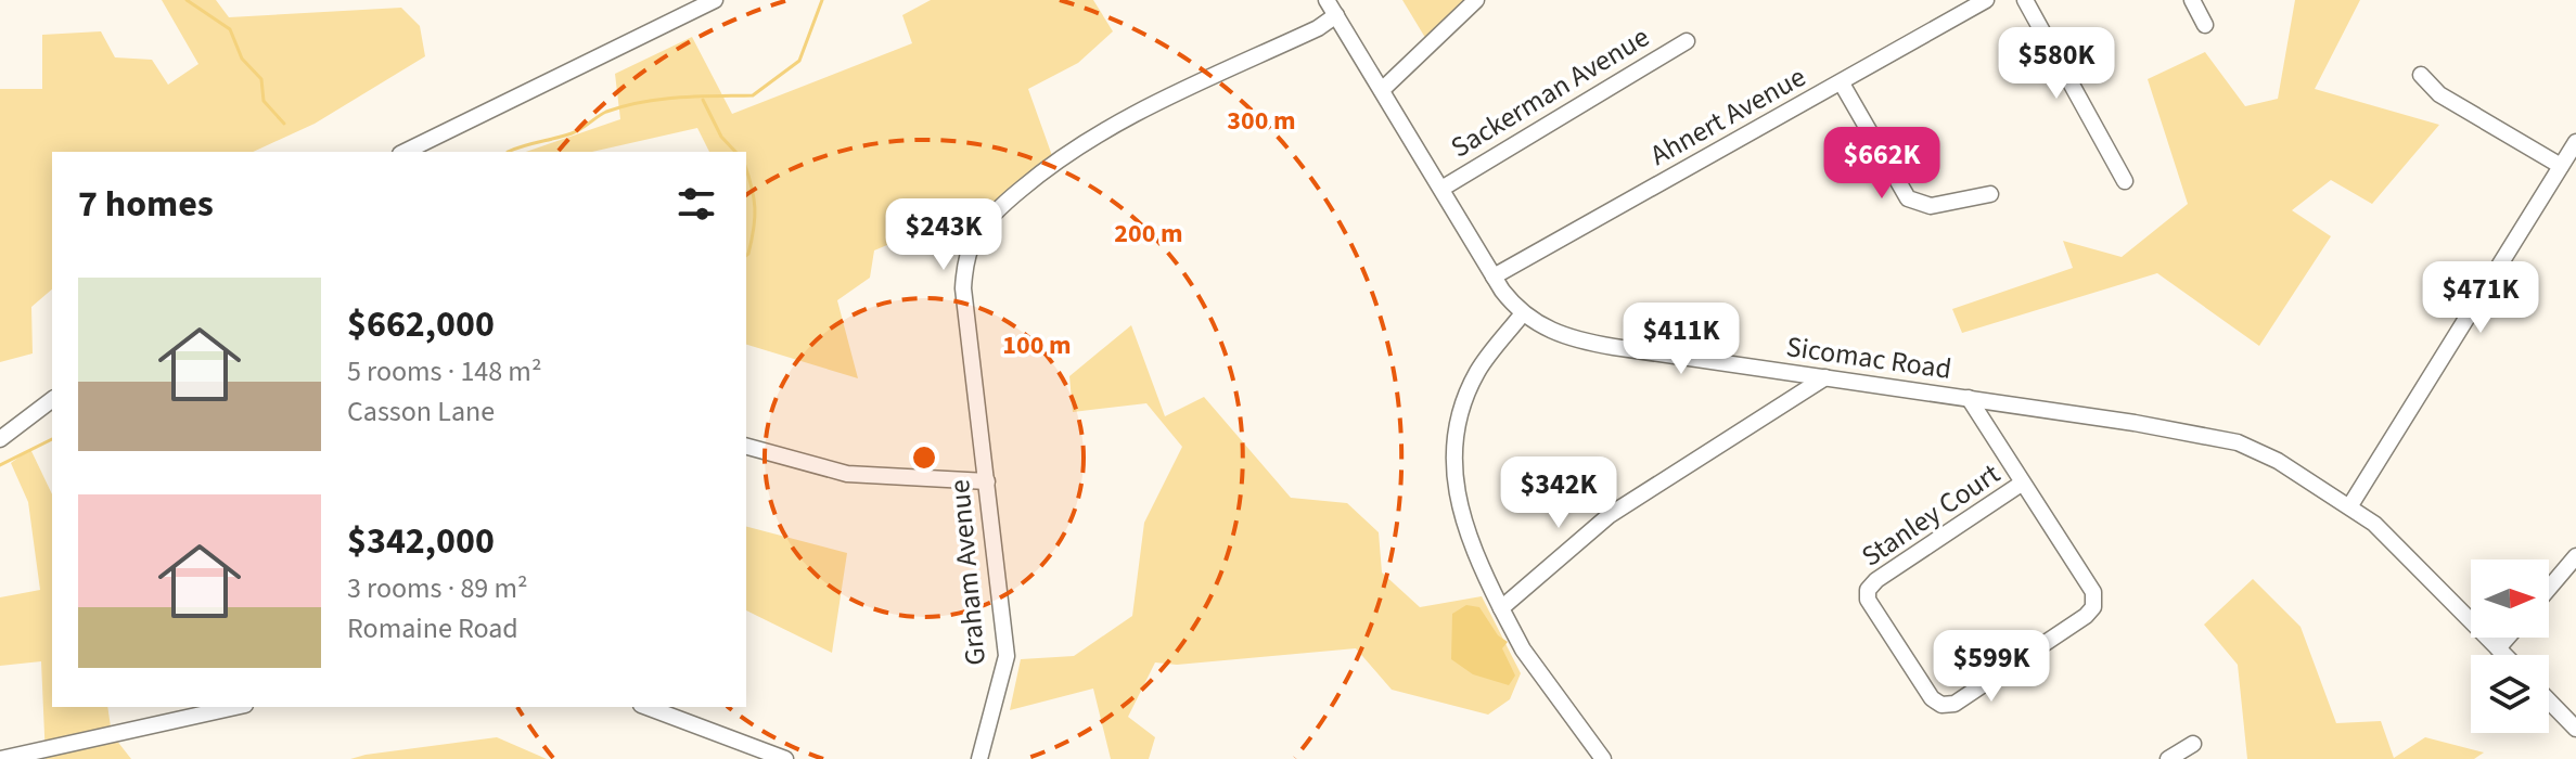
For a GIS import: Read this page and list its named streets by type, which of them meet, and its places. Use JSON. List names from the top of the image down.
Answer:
{
  "streets": {
    "street": [
      "Sackerman Avenue",
      "Ahnert Avenue",
      "Sicomac Road",
      "Stanley Court",
      "Graham Avenue"
    ]
  },
  "crossings": [
    ["Sackerman Avenue", "Sicomac Road"],
    ["Ahnert Avenue", "Sicomac Road"],
    ["Sicomac Road", "Stanley Court"],
    ["Sicomac Road", "Graham Avenue"]
  ],
  "north": "right",
  "page": {
    "price": [
      "$580K",
      "$662K",
      "$243K",
      "$471K",
      "$411K",
      "$342K",
      "$599K"
    ],
    "heading": "7 homes",
    "list": [
      {
        "name": "$662,000",
        "note": "5 rooms · 148 m² · Casson Lane"
      },
      {
        "name": "$342,000",
        "note": "3 rooms · 89 m² · Romaine Road"
      }
    ]
  },
  "rings": ["300 m", "200 m", "100 m"]
}
